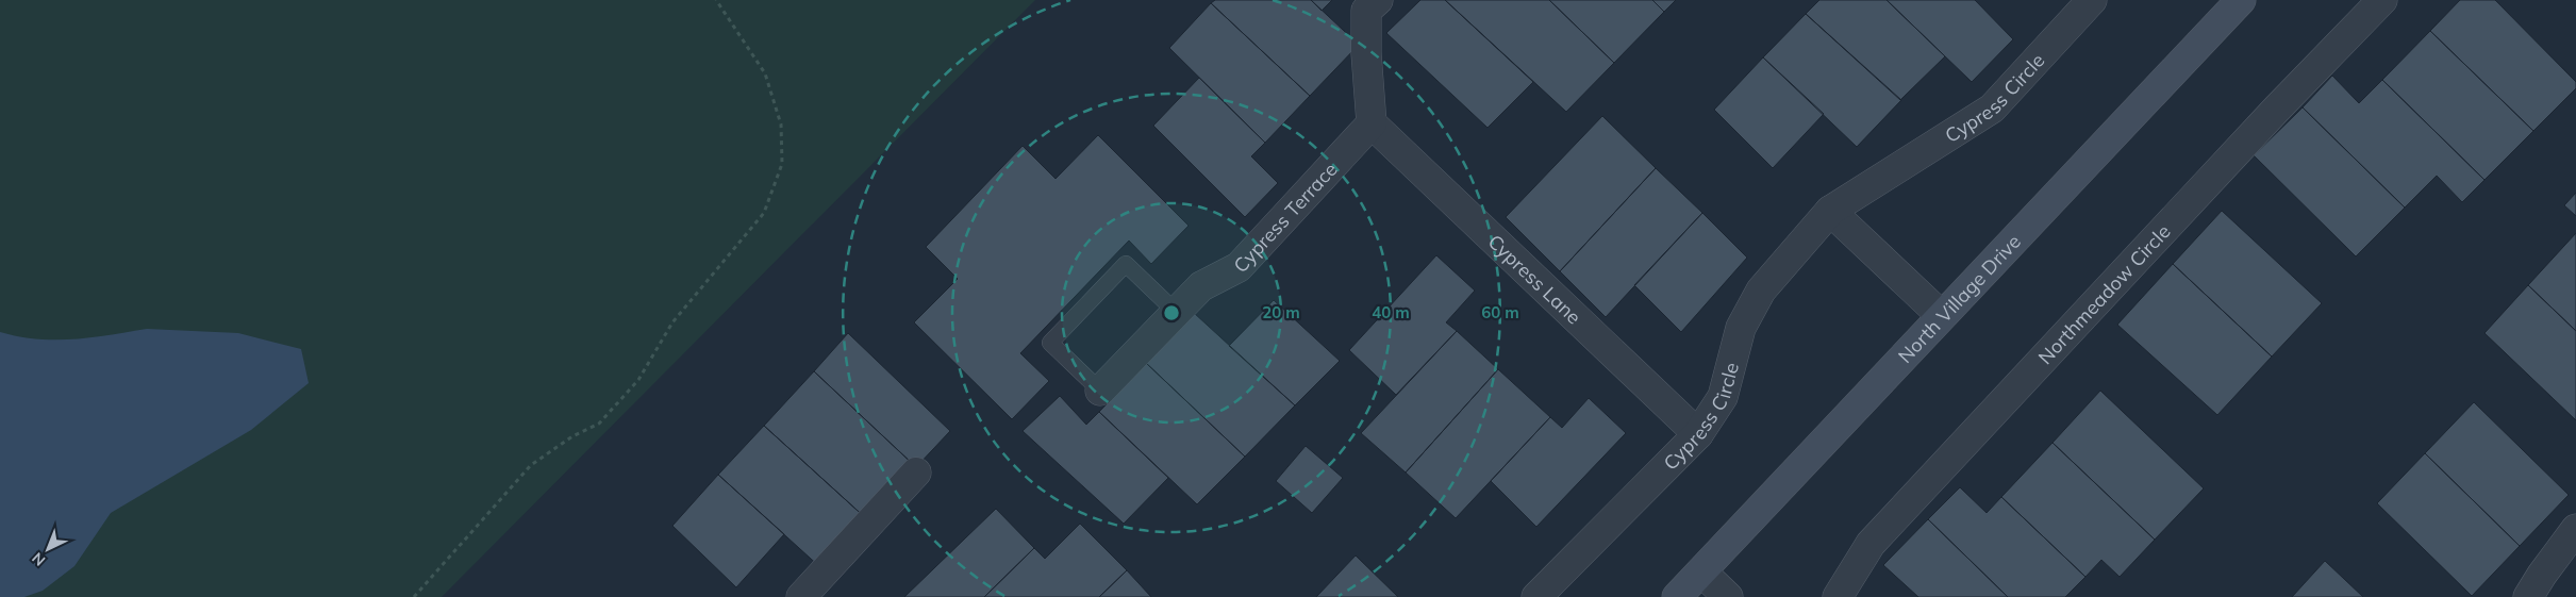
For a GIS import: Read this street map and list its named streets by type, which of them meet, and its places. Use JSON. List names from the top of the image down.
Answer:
{
  "streets": {
    "street": [
      "Cypress Circle",
      "Cypress Terrace",
      "Cypress Lane",
      "Northmeadow Circle",
      "North Village Drive"
    ]
  },
  "crossings": [
    ["Cypress Circle", "Cypress Lane"],
    ["Cypress Terrace", "Cypress Lane"]
  ],
  "north": "bottom left",
  "rings": ["20 m", "40 m", "60 m"]
}
